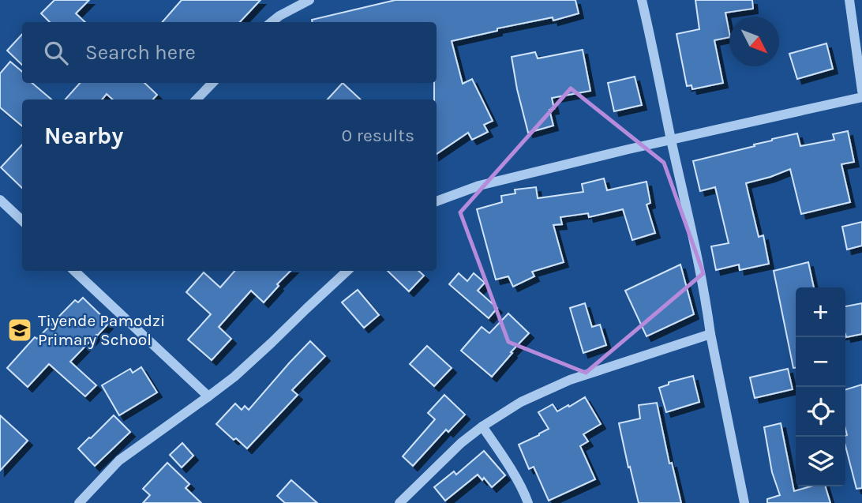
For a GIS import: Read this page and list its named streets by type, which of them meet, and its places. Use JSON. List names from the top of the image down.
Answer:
{
  "places": {
    "school or university": ["Tiyende Pamodzi Primary School"]
  },
  "north": "bottom right",
  "page": {
    "search": "Search here",
    "heading": ["Nearby", "0 results"],
    "map_buttons": ["+", "−"]
  }
}
